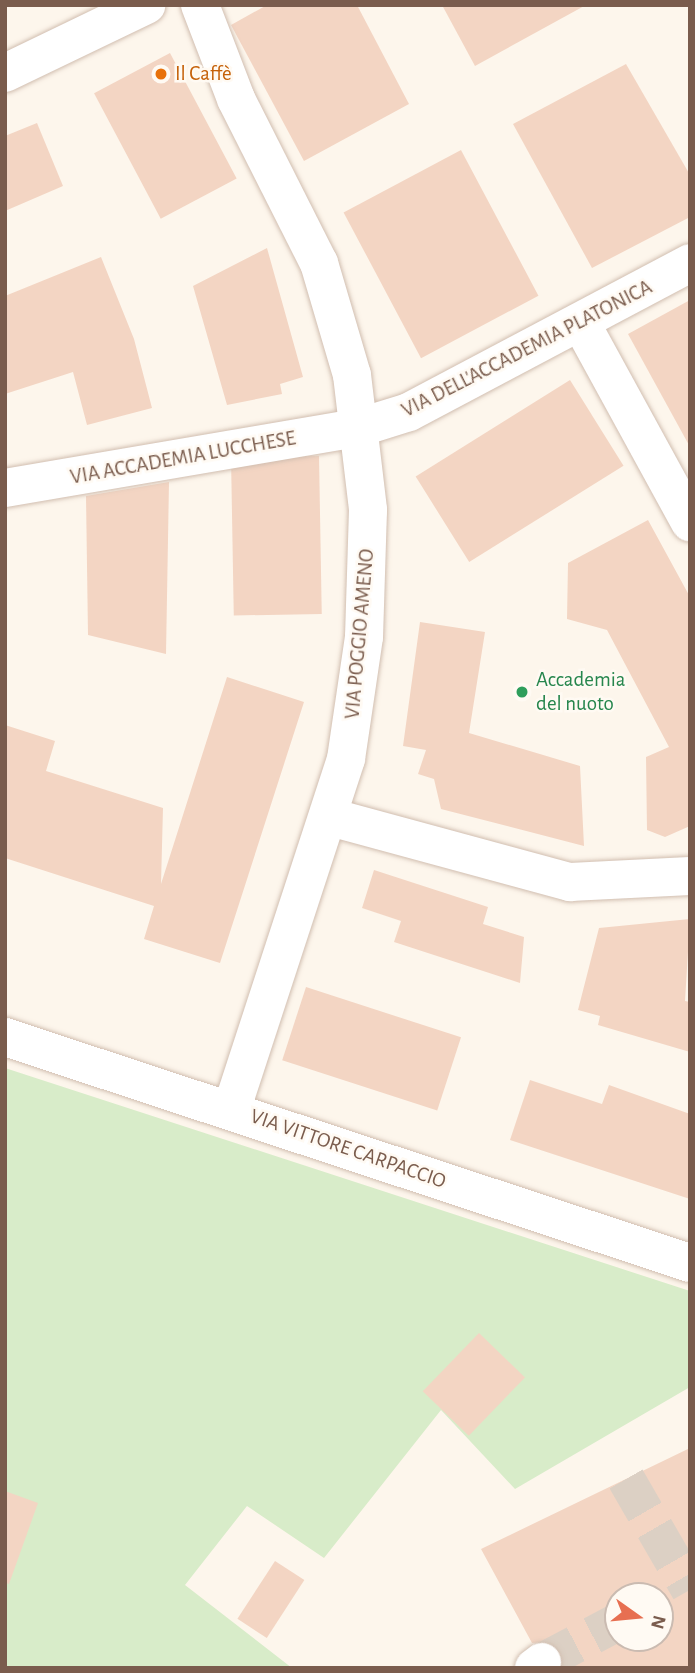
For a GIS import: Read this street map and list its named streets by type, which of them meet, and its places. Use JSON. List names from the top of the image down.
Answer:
{
  "streets": {
    "street": [
      "VIA DELL'ACCADEMIA PLATONICA",
      "VIA ACCADEMIA LUCCHESE",
      "VIA POGGIO AMENO",
      "VIA VITTORE CARPACCIO"
    ]
  },
  "crossings": [
    ["VIA DELL'ACCADEMIA PLATONICA", "VIA ACCADEMIA LUCCHESE"],
    ["VIA DELL'ACCADEMIA PLATONICA", "VIA POGGIO AMENO"],
    ["VIA ACCADEMIA LUCCHESE", "VIA POGGIO AMENO"],
    ["VIA POGGIO AMENO", "VIA VITTORE CARPACCIO"]
  ],
  "places": ["Il Caffè", "Accademia del nuoto"],
  "north": "right"
}
